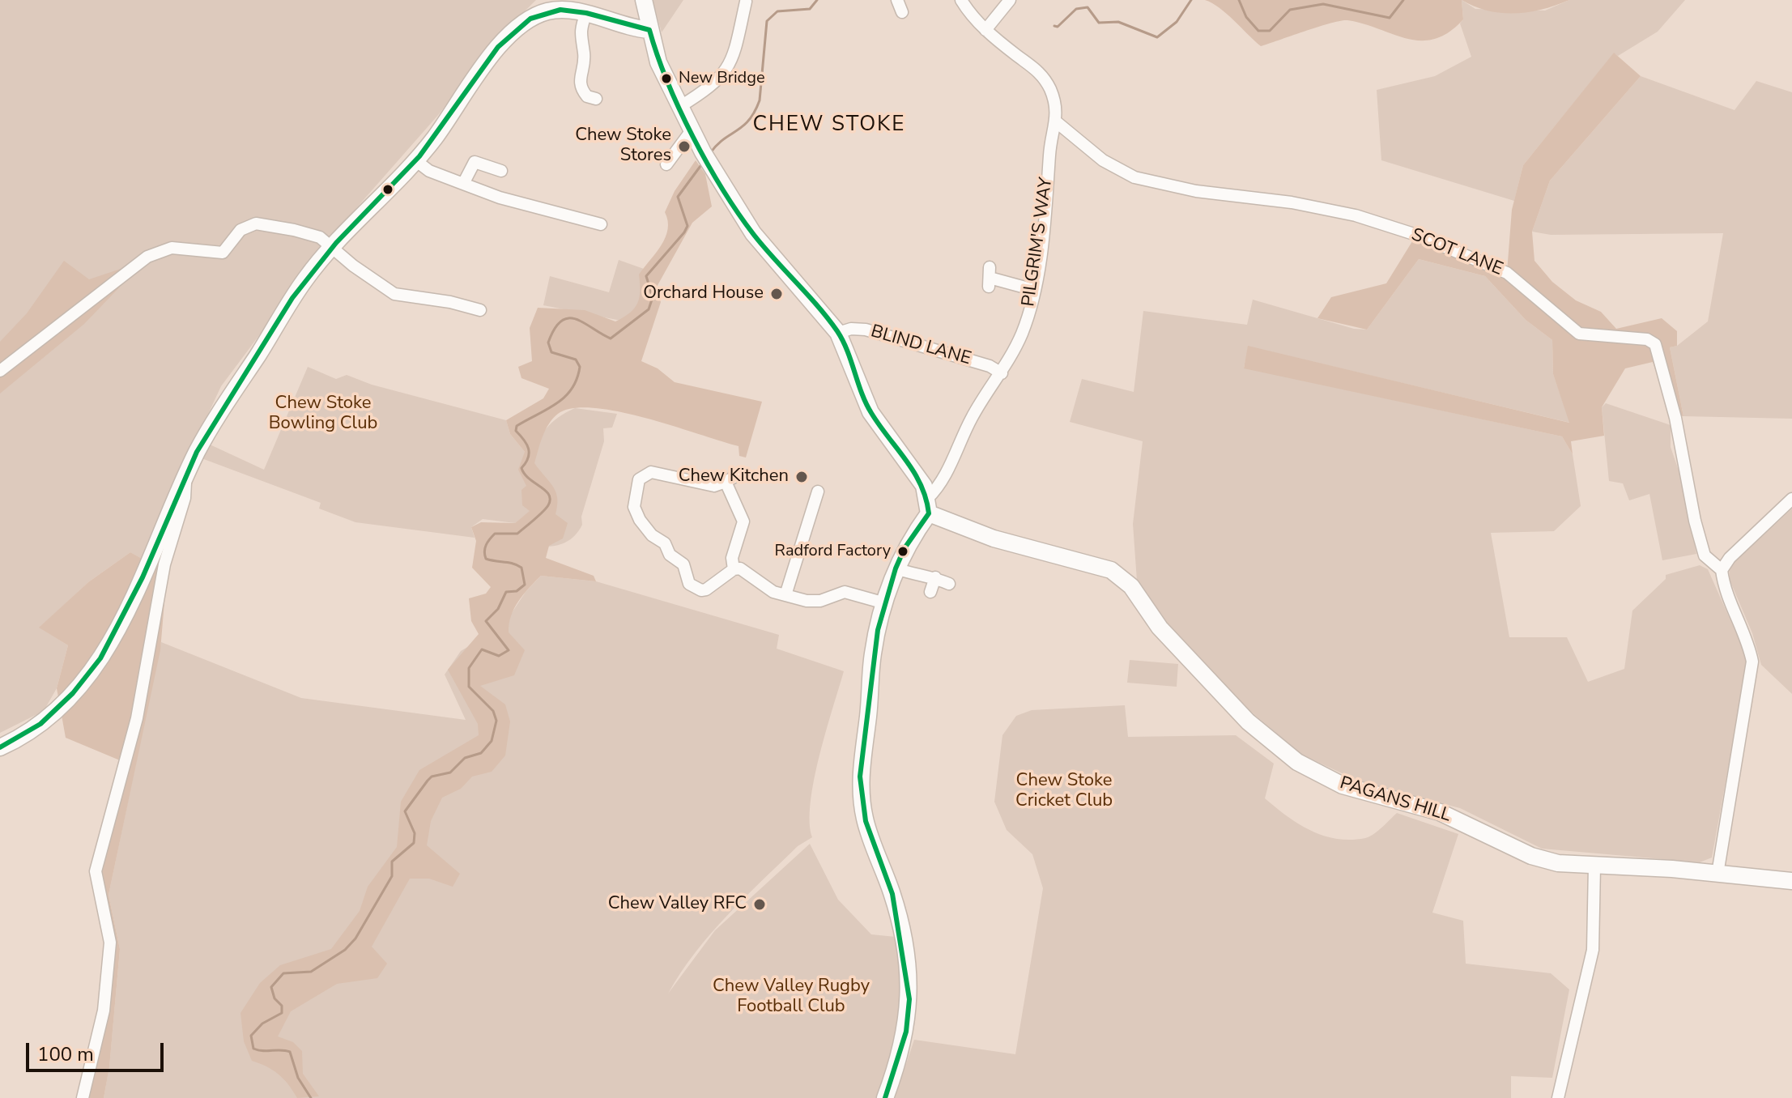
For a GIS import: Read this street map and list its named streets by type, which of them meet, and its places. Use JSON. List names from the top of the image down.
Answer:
{
  "streets": {
    "street": [
      "PILGRIM'S WAY",
      "SCOT LANE",
      "BLIND LANE",
      "PAGANS HILL"
    ]
  },
  "crossings": [
    ["PILGRIM'S WAY", "SCOT LANE"],
    ["PILGRIM'S WAY", "BLIND LANE"],
    ["PILGRIM'S WAY", "PAGANS HILL"]
  ],
  "districts": ["CHEW STOKE"],
  "parks": ["Chew Stoke Bowling Club", "Chew Stoke Cricket Club", "Chew Valley Rugby Football Club"],
  "places": [
    "New Bridge",
    "Chew Stoke Stores",
    "Orchard House",
    "Chew Kitchen",
    "Radford Factory",
    "Chew Valley RFC"
  ],
  "scale_bar": "100 m"
}
